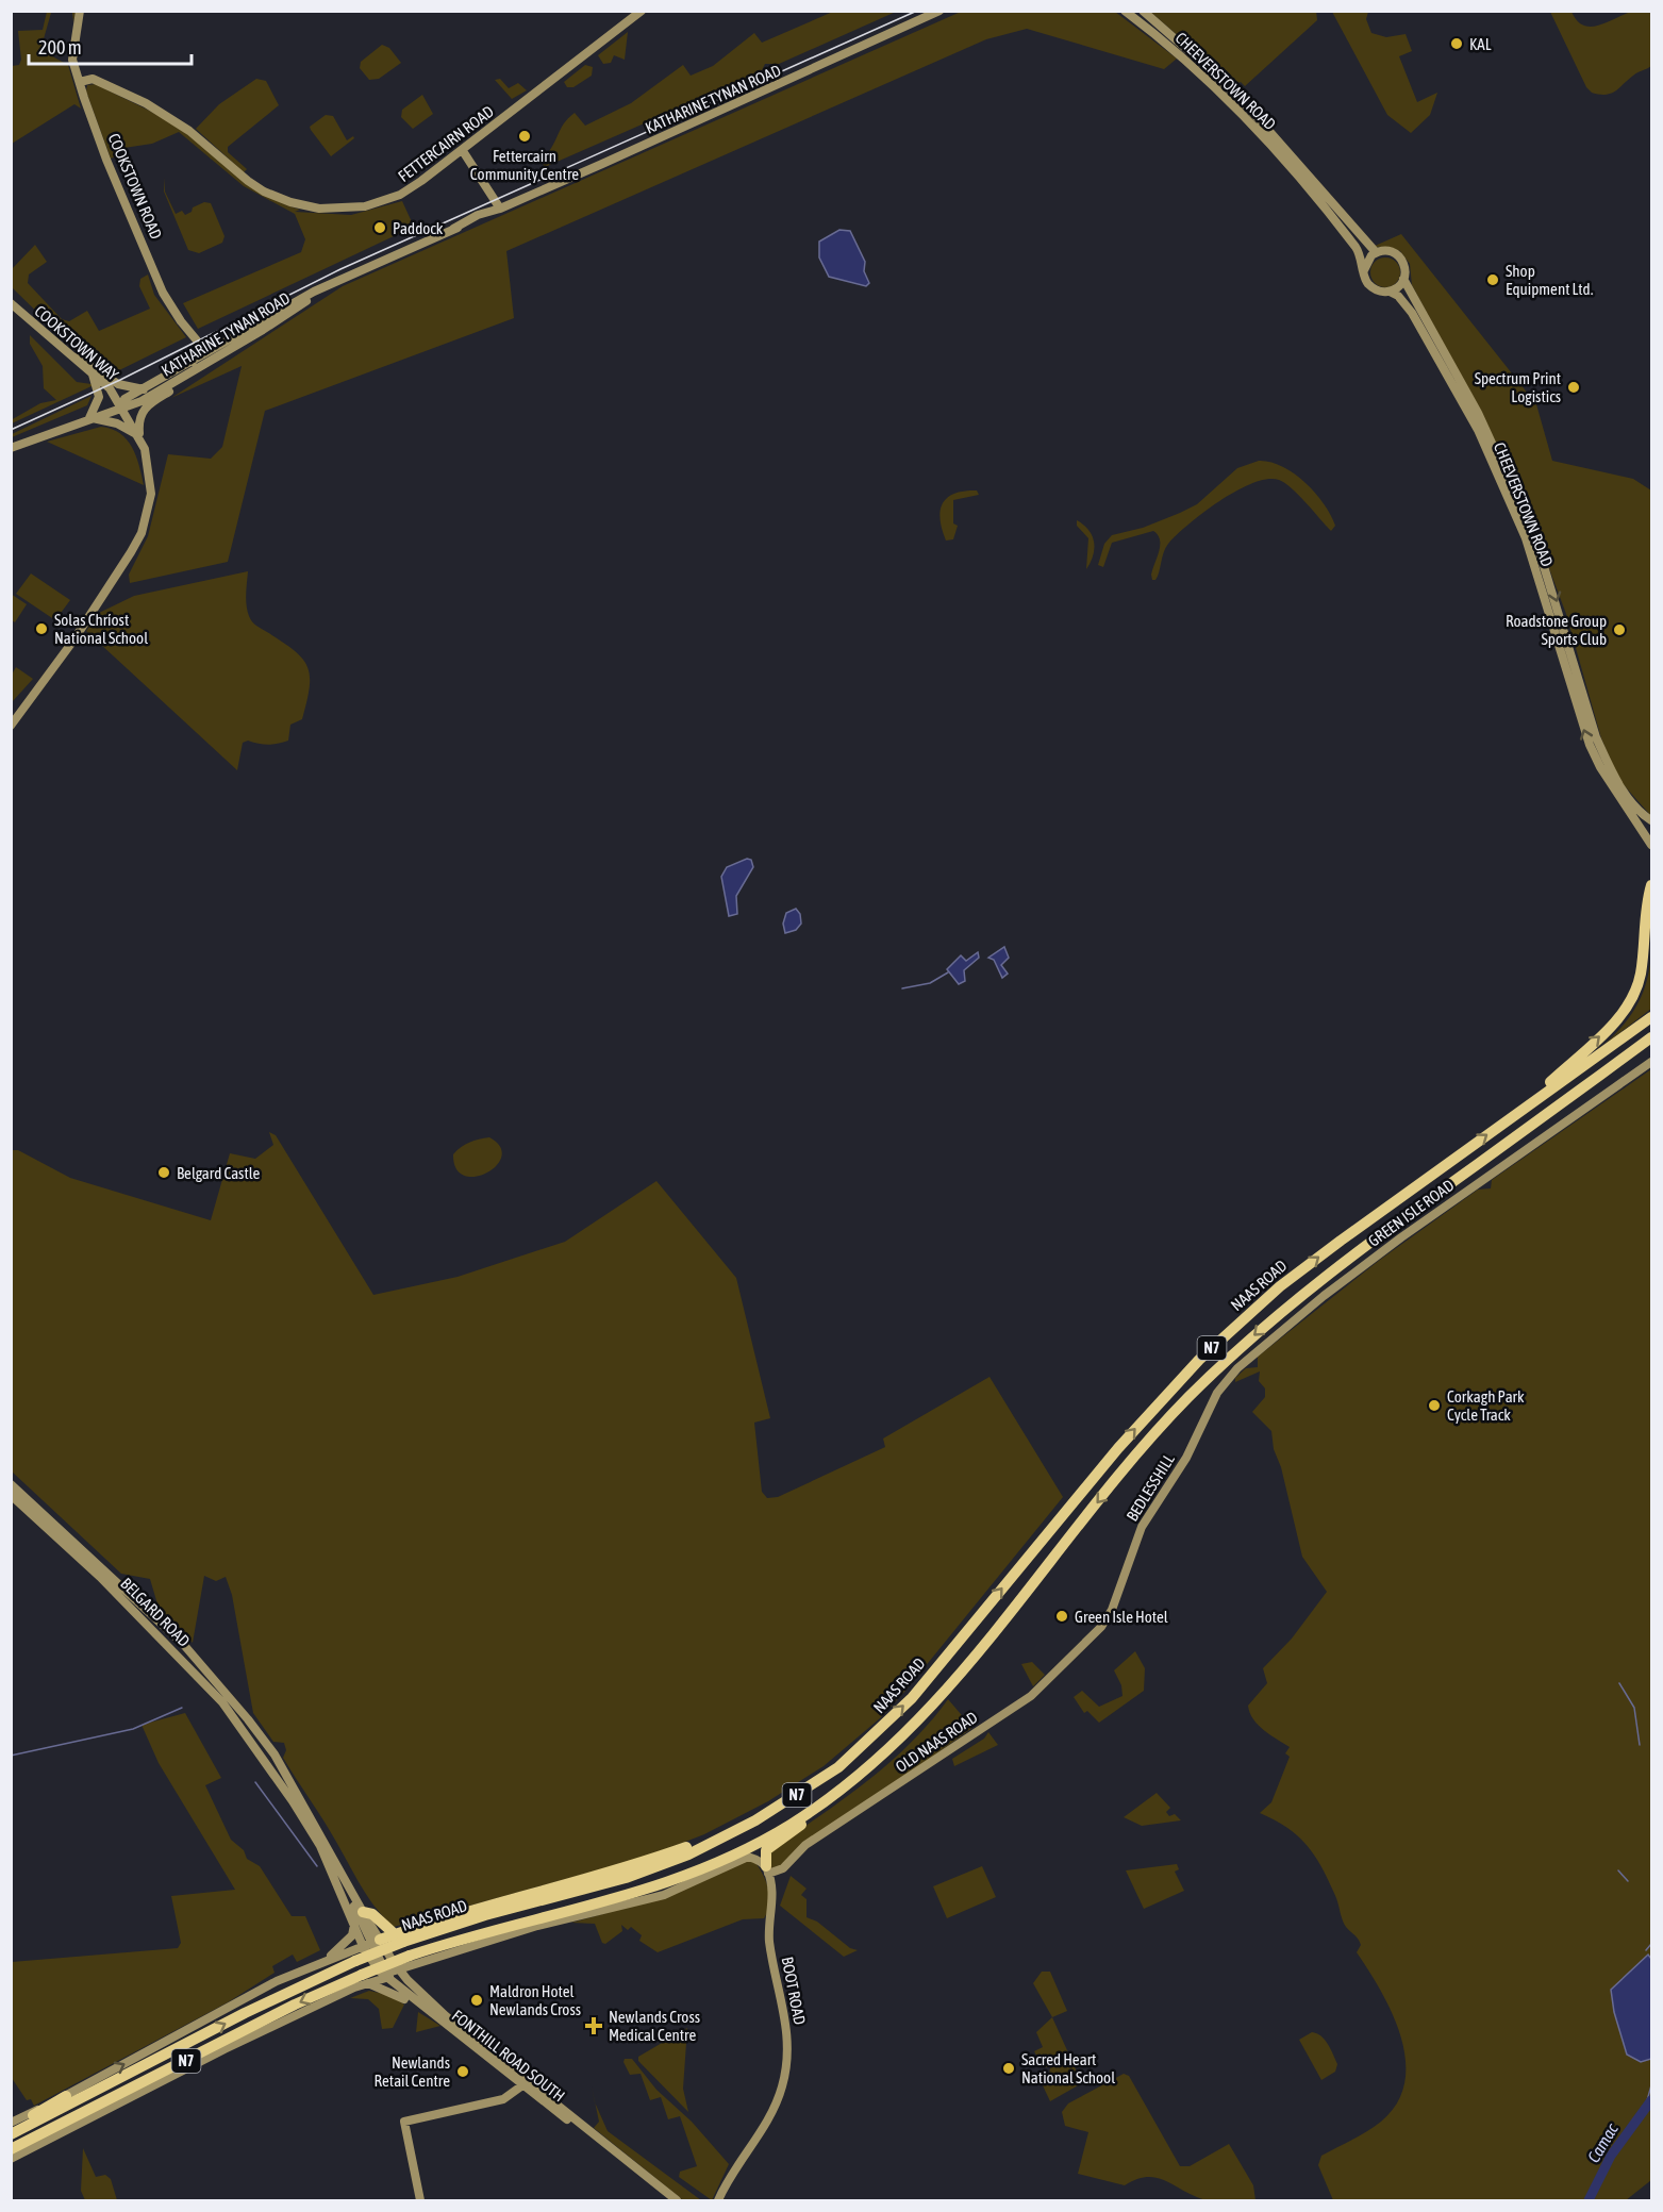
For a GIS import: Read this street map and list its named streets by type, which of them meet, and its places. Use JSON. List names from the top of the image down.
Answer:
{
  "streets": {
    "highway": ["NAAS ROAD", "N7"],
    "main road": [
      "CHEEVERSTOWN ROAD",
      "KATHARINE TYNAN ROAD",
      "FETTERCAIRN ROAD",
      "COOKSTOWN ROAD",
      "COOKSTOWN WAY",
      "GREEN ISLE ROAD",
      "BEDLESSHILL",
      "BELGARD ROAD",
      "OLD NAAS ROAD",
      "BOOT ROAD",
      "FONTHILL ROAD SOUTH"
    ]
  },
  "crossings": [
    ["KATHARINE TYNAN ROAD", "COOKSTOWN ROAD"],
    ["KATHARINE TYNAN ROAD", "COOKSTOWN WAY"],
    ["FETTERCAIRN ROAD", "COOKSTOWN ROAD"],
    ["GREEN ISLE ROAD", "BEDLESSHILL"],
    ["NAAS ROAD", "N7"],
    ["NAAS ROAD", "BELGARD ROAD"],
    ["NAAS ROAD", "FONTHILL ROAD SOUTH"],
    ["BEDLESSHILL", "OLD NAAS ROAD"],
    ["BELGARD ROAD", "FONTHILL ROAD SOUTH"],
    ["OLD NAAS ROAD", "BOOT ROAD"]
  ],
  "water": ["Camac"],
  "places": {
    "other": [
      "KAL",
      "Fettercairn Community Centre",
      "Paddock",
      "Shop Equipment Ltd.",
      "Spectrum Print Logistics",
      "Solas Chríost National School",
      "Roadstone Group Sports Club",
      "Belgard Castle",
      "Corkagh Park Cycle Track",
      "Green Isle Hotel",
      "Maldron Hotel Newlands Cross",
      "Sacred Heart National School",
      "Newlands Retail Centre"
    ],
    "health": ["Newlands Cross Medical Centre"]
  },
  "scale_bar": "200 m"
}
